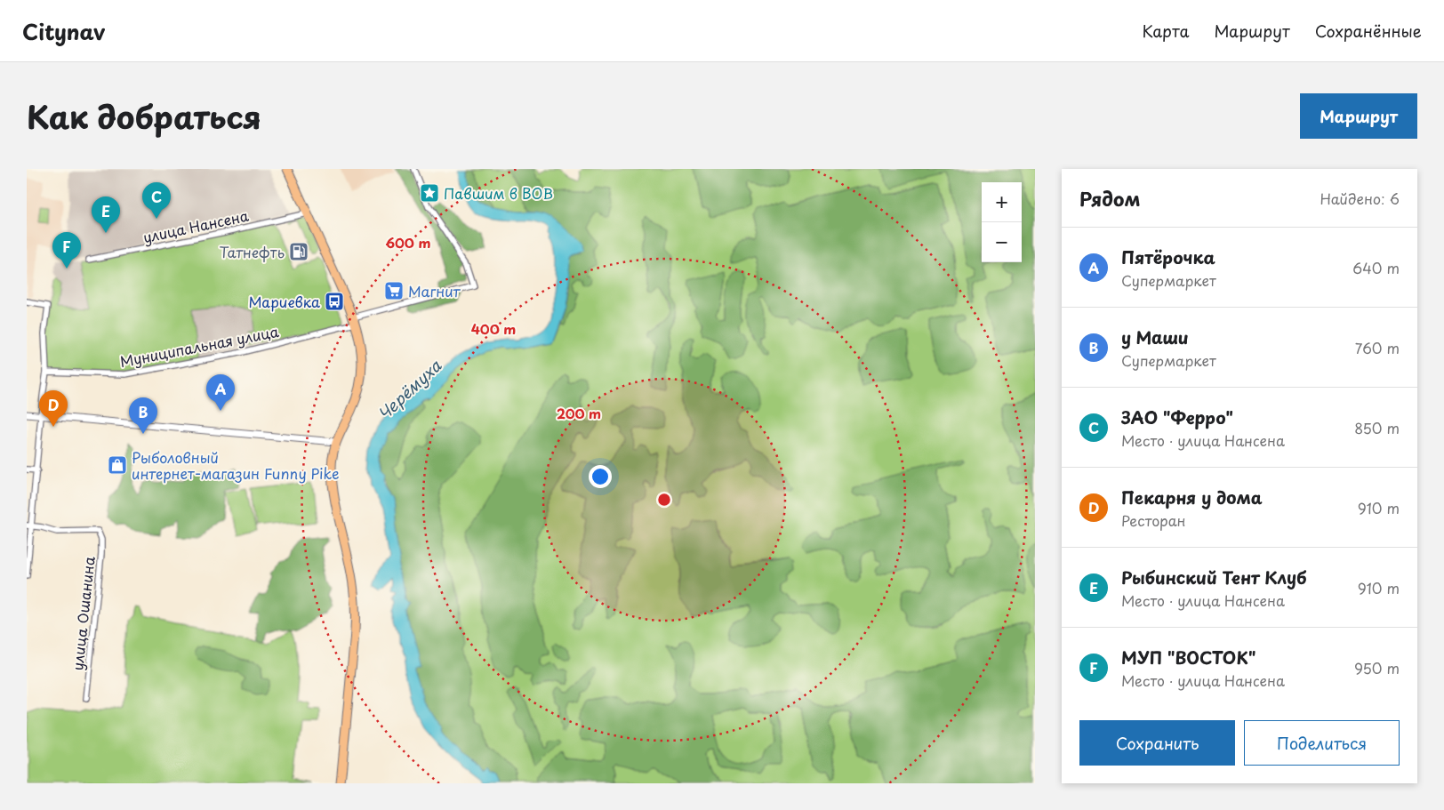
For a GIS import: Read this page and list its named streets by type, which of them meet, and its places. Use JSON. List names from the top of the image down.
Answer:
{
  "streets": {
    "street": ["улица Нансена", "Муниципальная улица", "улица Ошанина"]
  },
  "water": ["Черёмуха"],
  "places": {
    "place": ["Павшим в ВОВ"],
    "fuel station": ["Татнефть"],
    "supermarket": ["Магнит"],
    "bus stop": ["Мариевка"],
    "shop": ["Рыболовный интернет-магазин Funny Pike"]
  },
  "page": {
    "header": "Citynav",
    "nav": ["Карта", "Маршрут", "Сохранённые"],
    "title": "Как добраться",
    "buttons": [
      "Маршрут",
      ["Сохранить", "Поделиться"]
    ],
    "heading": ["Рядом", "Найдено: 6"],
    "map_buttons": ["+", "−"],
    "pins": [
      "C",
      "E",
      "F",
      "A",
      "D",
      "B"
    ],
    "list": [
      {
        "mark": "A",
        "name": "Пятёрочка",
        "note": "Супермаркет",
        "value": "640 m"
      },
      {
        "mark": "B",
        "name": "у Маши",
        "note": "Супермаркет",
        "value": "760 m"
      },
      {
        "mark": "C",
        "name": "ЗАО \"Ферро\"",
        "note": "Место · улица Нансена",
        "value": "850 m"
      },
      {
        "mark": "D",
        "name": "Пекарня у дома",
        "note": "Ресторан",
        "value": "910 m"
      },
      {
        "mark": "E",
        "name": "Рыбинский Тент Клуб",
        "note": "Место · улица Нансена",
        "value": "910 m"
      },
      {
        "mark": "F",
        "name": "МУП \"ВОСТОК\"",
        "note": "Место · улица Нансена",
        "value": "950 m"
      }
    ]
  },
  "rings": ["600 m", "400 m", "200 m"]
}
